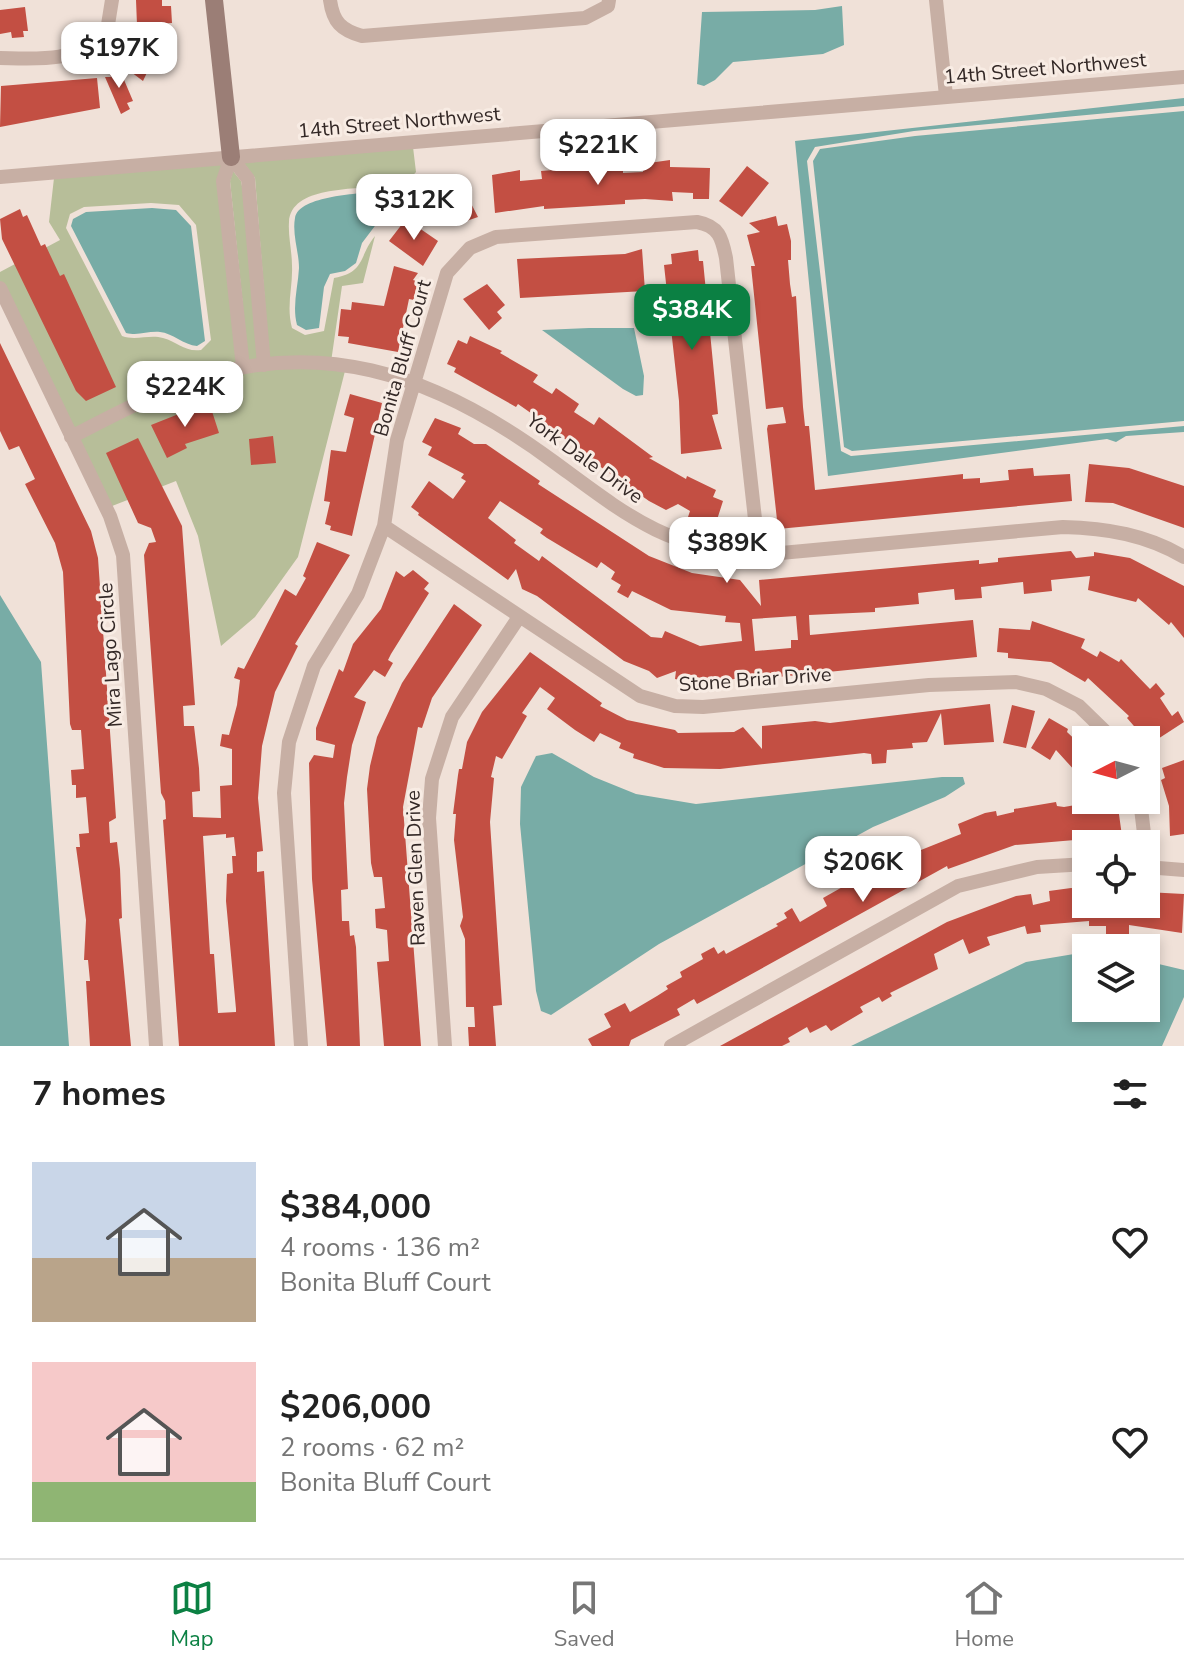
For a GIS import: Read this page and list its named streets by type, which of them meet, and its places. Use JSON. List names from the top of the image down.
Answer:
{
  "streets": {
    "street": [
      "14th Street Northwest",
      "Bonita Bluff Court",
      "York Dale Drive",
      "Mira Lago Circle",
      "Stone Briar Drive",
      "Raven Glen Drive"
    ]
  },
  "crossings": [
    ["Bonita Bluff Court", "York Dale Drive"],
    ["Bonita Bluff Court", "Stone Briar Drive"],
    ["York Dale Drive", "Mira Lago Circle"],
    ["Stone Briar Drive", "Raven Glen Drive"]
  ],
  "north": "left",
  "page": {
    "price": [
      "$197K",
      "$221K",
      "$312K",
      "$384K",
      "$224K",
      "$389K",
      "$206K"
    ],
    "heading": "7 homes",
    "list": [
      {
        "name": "$384,000",
        "note": "4 rooms · 136 m² · Bonita Bluff Court"
      },
      {
        "name": "$206,000",
        "note": "2 rooms · 62 m² · Bonita Bluff Court"
      }
    ],
    "tabs": ["Map", "Saved", "Home"]
  }
}
